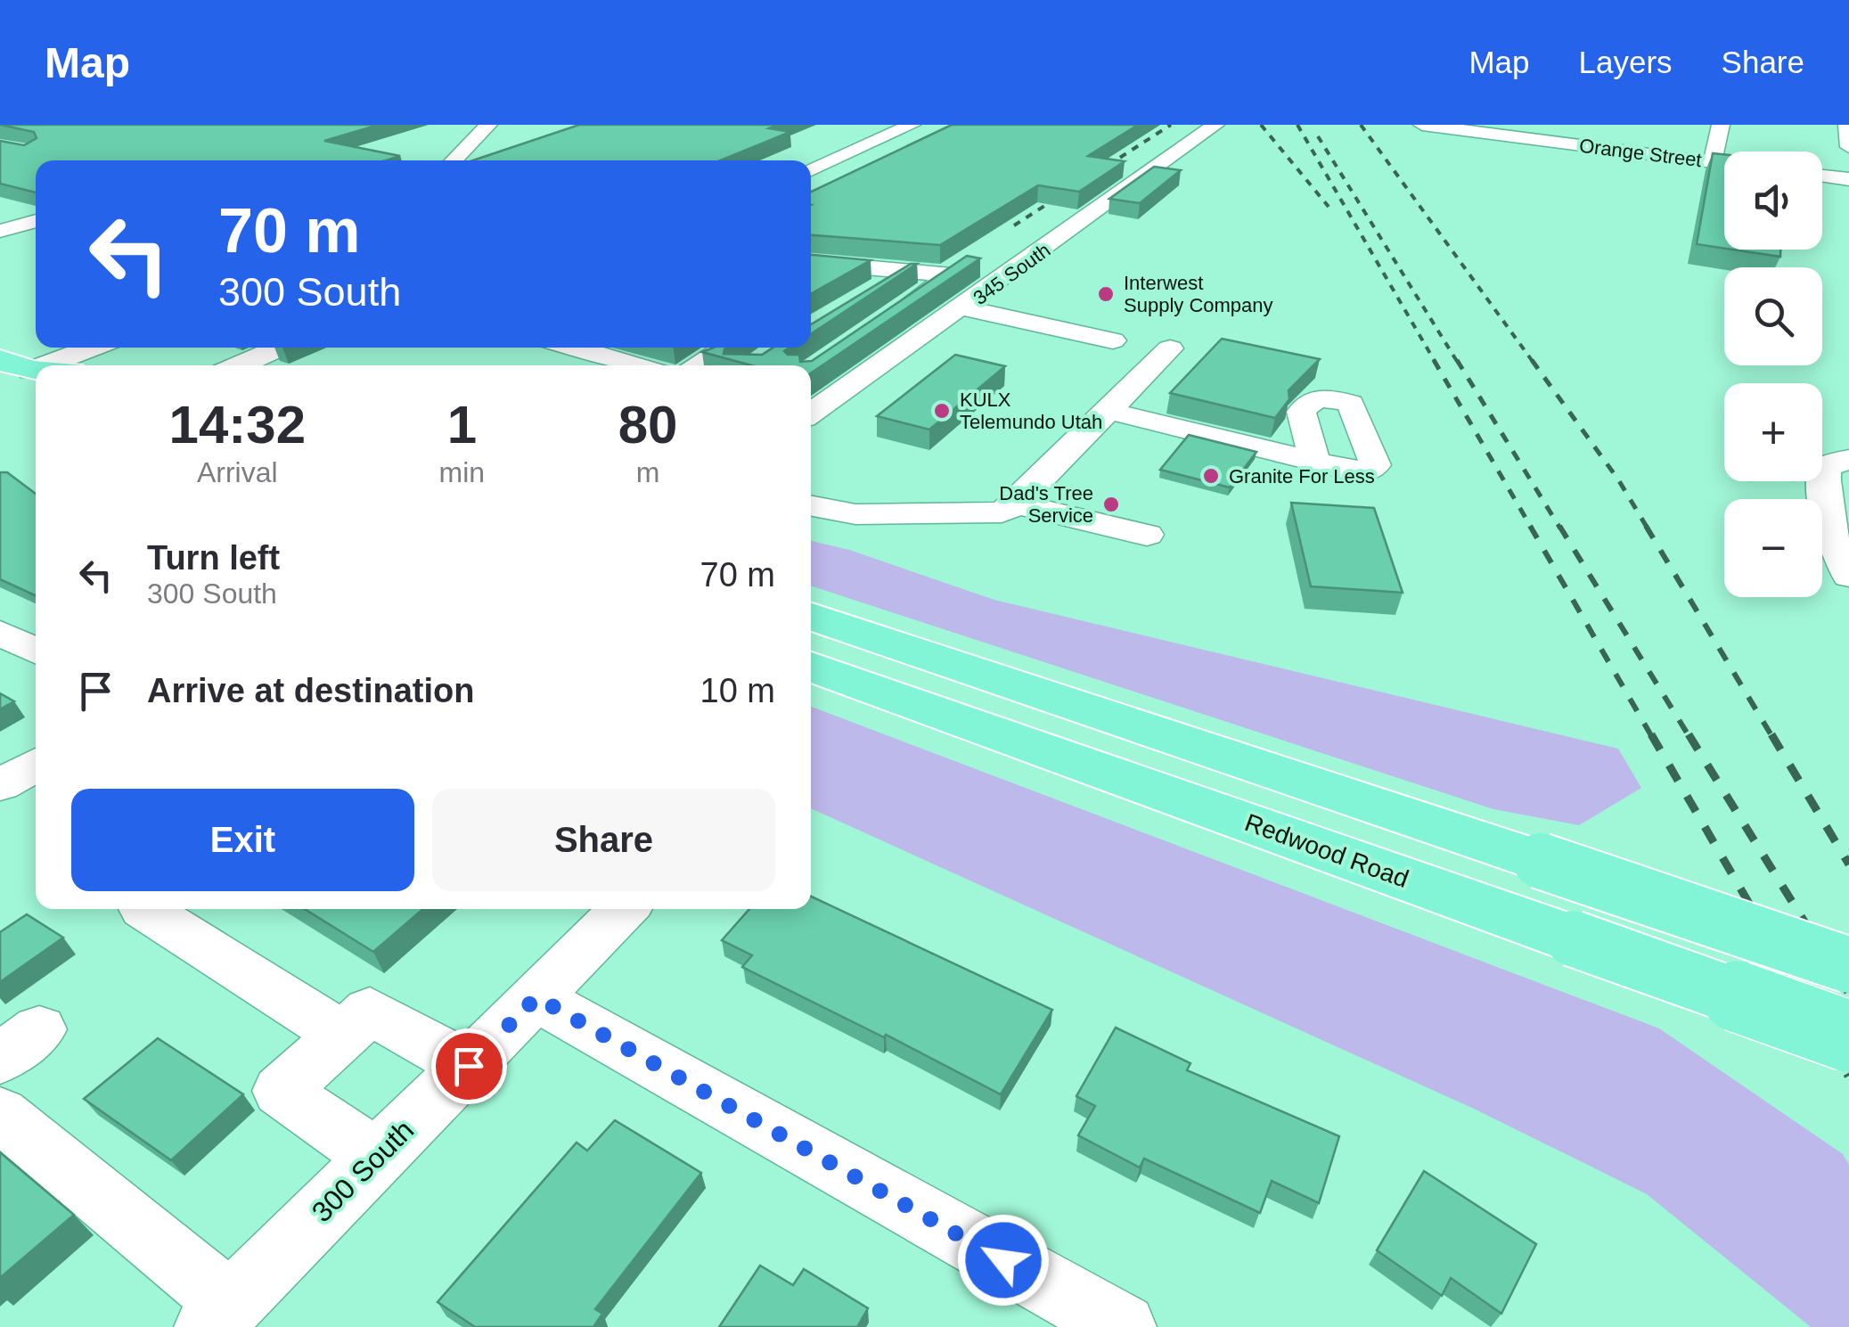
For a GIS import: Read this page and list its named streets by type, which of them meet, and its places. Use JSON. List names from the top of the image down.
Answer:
{
  "streets": {
    "main road": ["Redwood Road"],
    "street": ["Orange Street", "345 South", "300 South"]
  },
  "places": [
    "Interwest Supply Company",
    "KULX Telemundo Utah",
    "Granite For Less",
    "Dad's Tree Service"
  ],
  "page": {
    "header": "Map",
    "nav": ["Map", "Layers", "Share"],
    "map_buttons": ["+", "−"],
    "turn": ["70 m", "300 South"],
    "eta": [
      "14:32",
      "Arrival",
      "1",
      "min",
      "80",
      "m"
    ],
    "list": [
      {
        "name": "Turn left",
        "note": "300 South",
        "value": "70 m"
      },
      {
        "name": "Arrive at destination",
        "value": "10 m"
      }
    ],
    "buttons": ["Exit", "Share"]
  }
}
